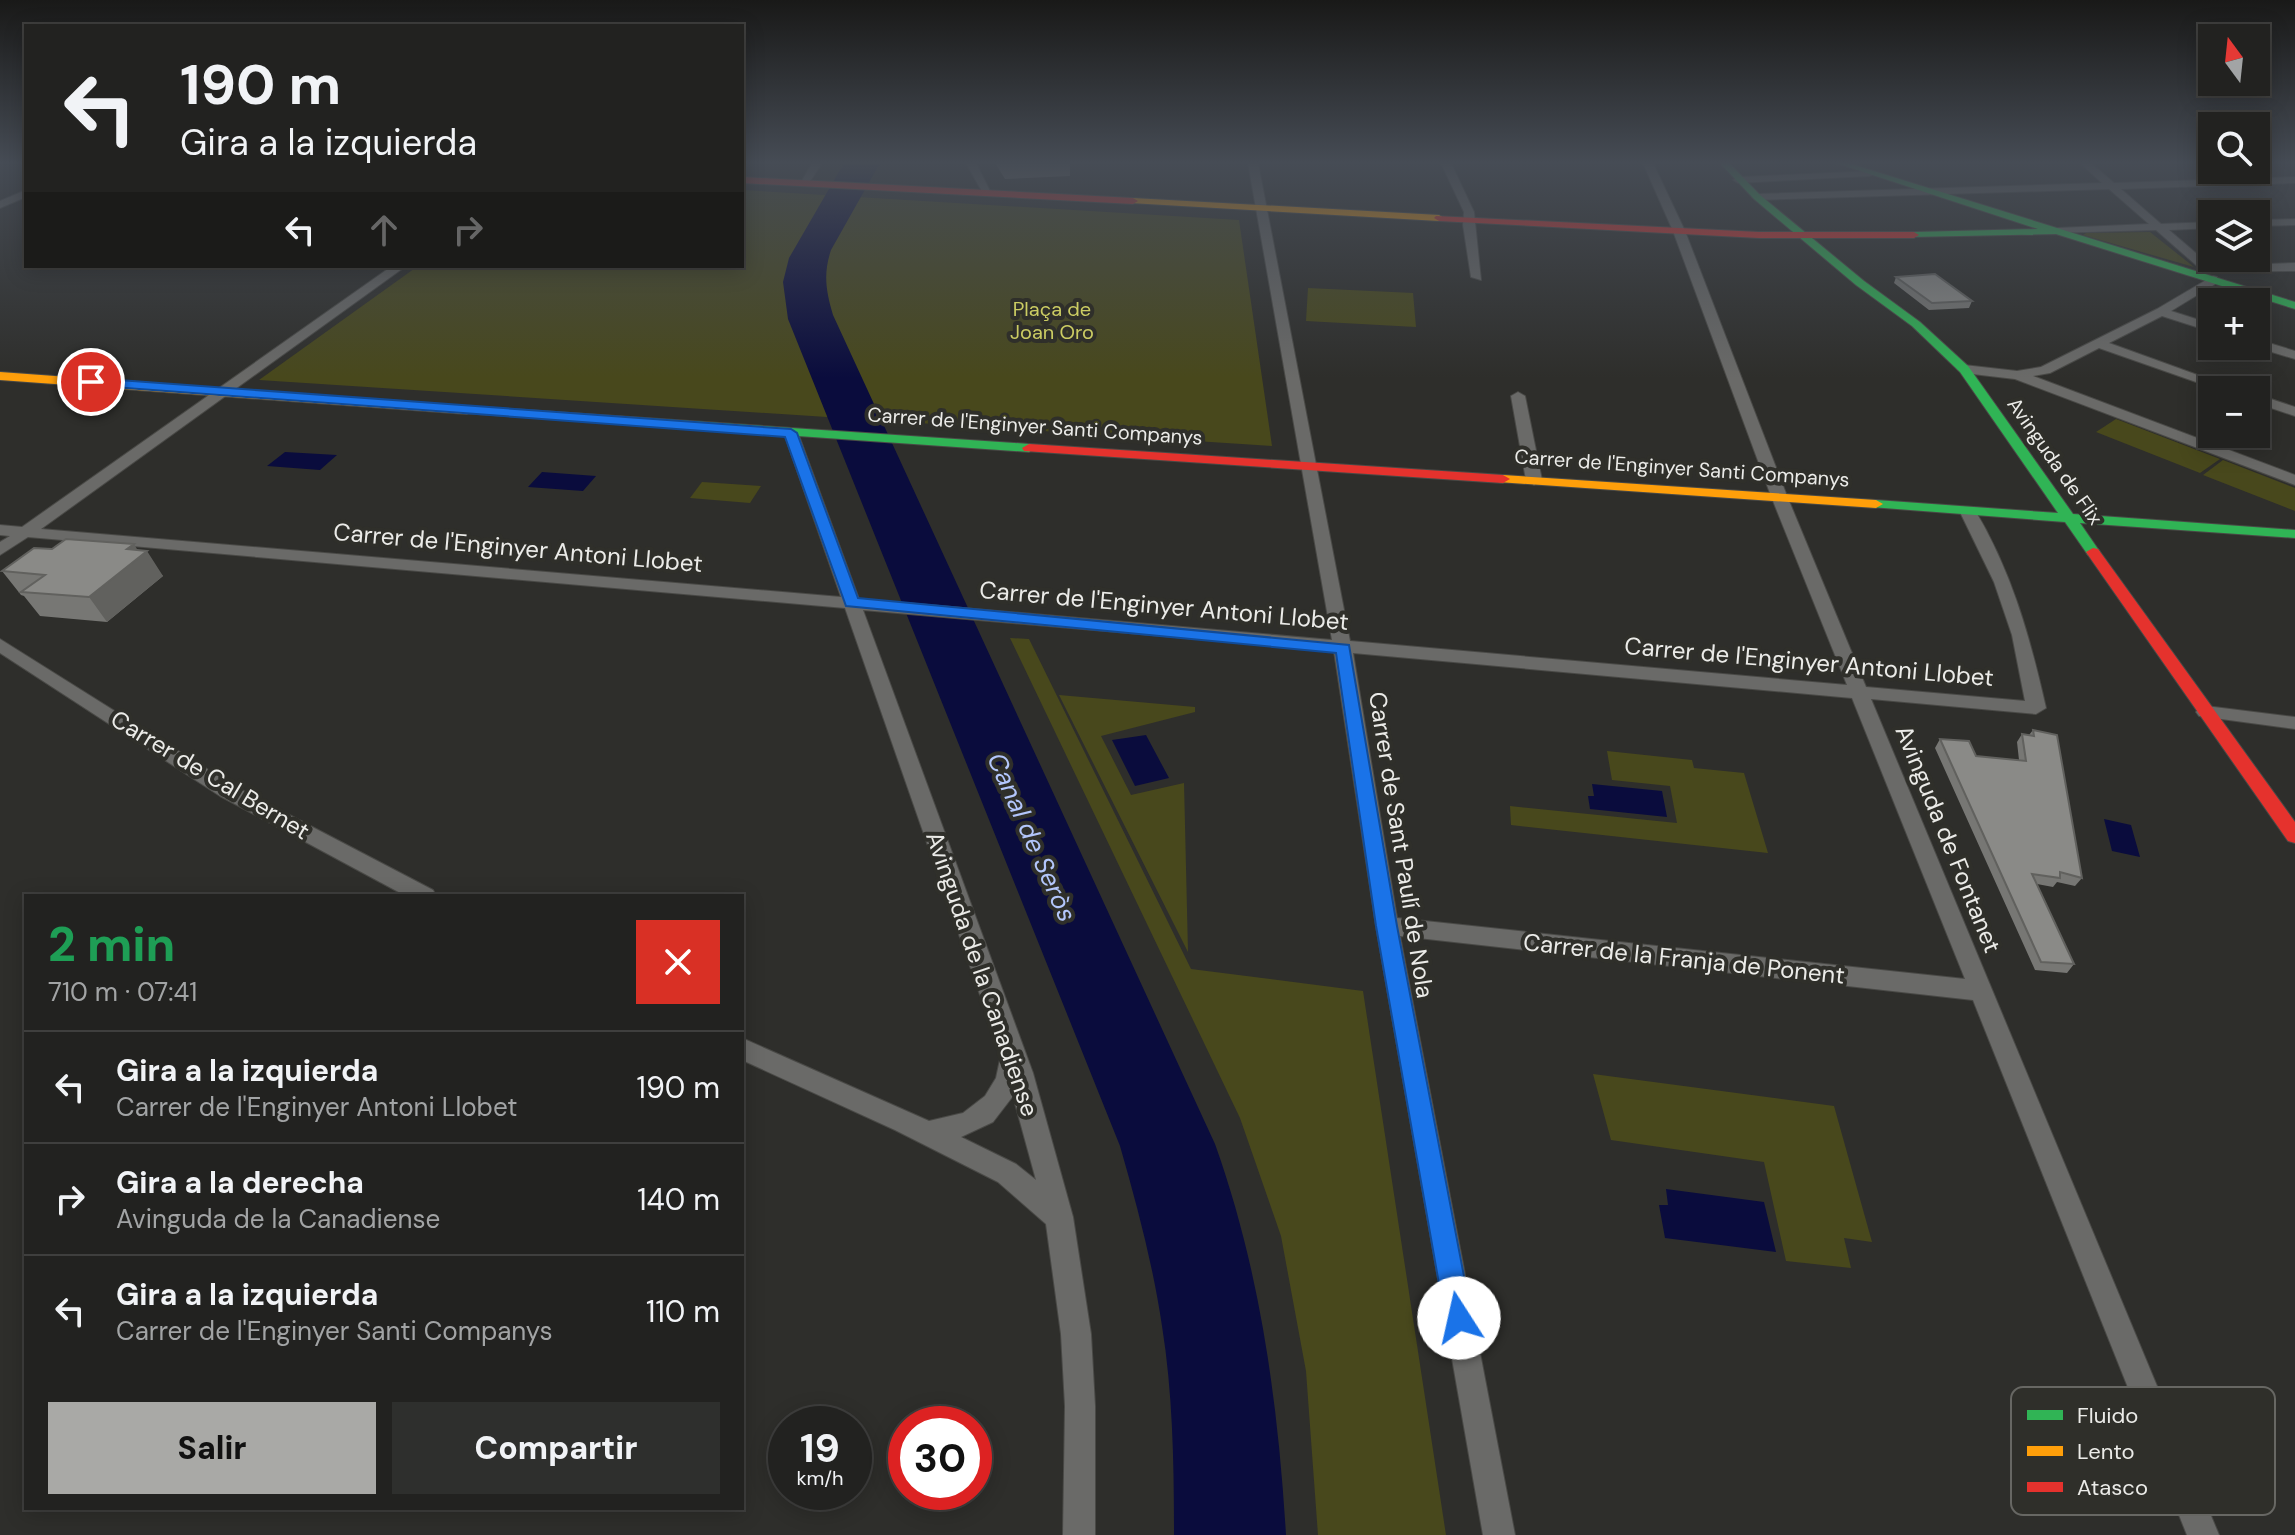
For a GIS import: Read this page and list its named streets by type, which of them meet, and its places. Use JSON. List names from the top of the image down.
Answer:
{
  "streets": {
    "street": [
      "Carrer de l'Enginyer Santi Companys",
      "Avinguda de Flix",
      "Carrer de l'Enginyer Antoni Llobet",
      "Carrer de Cal Bernet",
      "Avinguda de Fontanet",
      "Carrer de Sant Paulí de Nola",
      "Carrer de la Franja de Ponent",
      "Avinguda de la Canadiense"
    ]
  },
  "crossings": [
    ["Carrer de l'Enginyer Santi Companys", "Avinguda de Flix"],
    ["Carrer de l'Enginyer Santi Companys", "Carrer de l'Enginyer Antoni Llobet"],
    ["Carrer de l'Enginyer Santi Companys", "Avinguda de Fontanet"],
    ["Carrer de l'Enginyer Santi Companys", "Carrer de Sant Paulí de Nola"],
    ["Carrer de l'Enginyer Santi Companys", "Avinguda de la Canadiense"],
    ["Carrer de l'Enginyer Antoni Llobet", "Avinguda de Fontanet"],
    ["Carrer de l'Enginyer Antoni Llobet", "Carrer de Sant Paulí de Nola"],
    ["Carrer de l'Enginyer Antoni Llobet", "Avinguda de la Canadiense"],
    ["Avinguda de Fontanet", "Carrer de la Franja de Ponent"],
    ["Carrer de Sant Paulí de Nola", "Carrer de la Franja de Ponent"]
  ],
  "water": ["Canal de Seròs"],
  "parks": ["Plaça de Joan Oro"],
  "legend": ["Fluido", "Lento", "Atasco"],
  "north": "top",
  "page": {
    "map_buttons": ["+", "−"],
    "turn": ["190 m", "Gira a la izquierda"],
    "heading": ["2 min", "710 m · 07:41"],
    "list": [
      {
        "name": "Gira a la izquierda",
        "note": "Carrer de l'Enginyer Antoni Llobet",
        "value": "190 m"
      },
      {
        "name": "Gira a la derecha",
        "note": "Avinguda de la Canadiense",
        "value": "140 m"
      },
      {
        "name": "Gira a la izquierda",
        "note": "Carrer de l'Enginyer Santi Companys",
        "value": "110 m"
      }
    ],
    "buttons": ["Salir", "Compartir"],
    "speed": "19 km/h",
    "limit": "30"
  }
}
